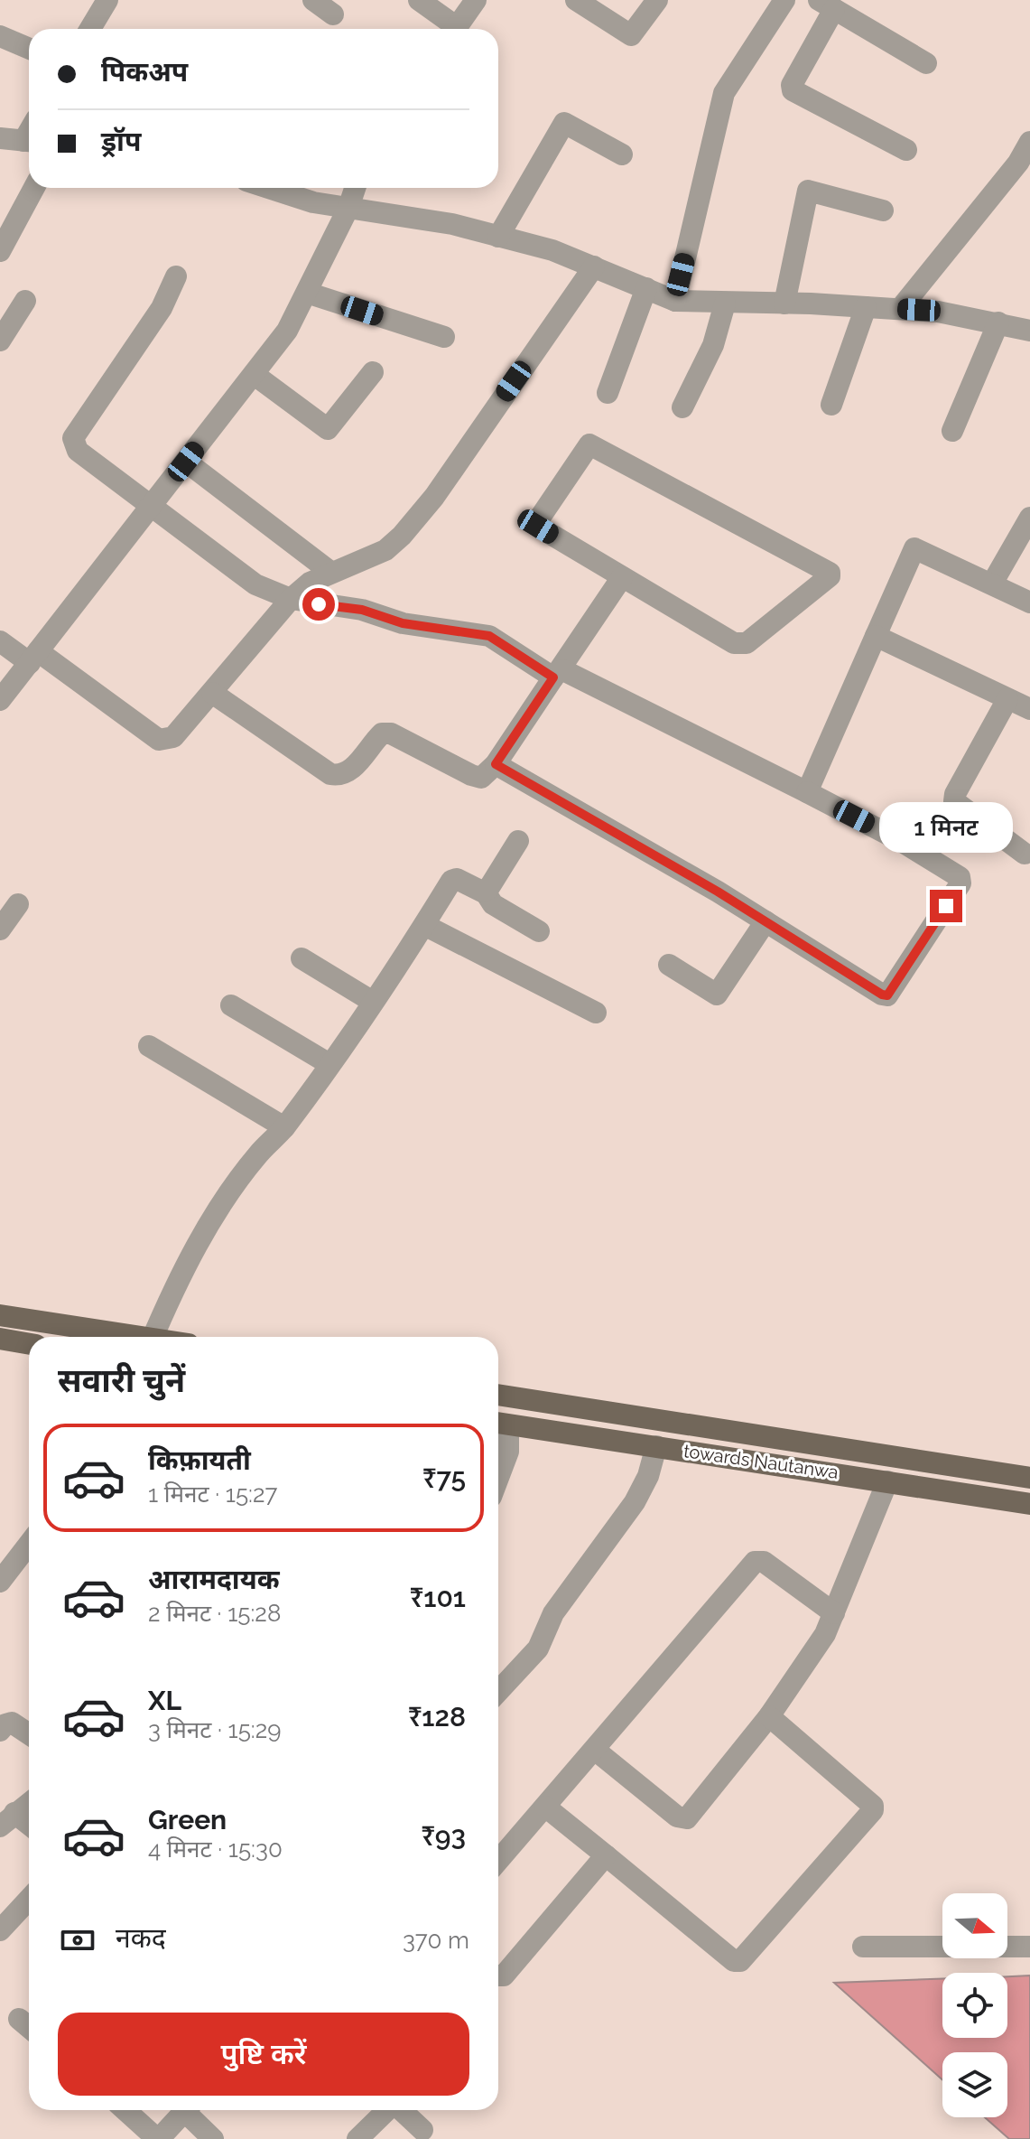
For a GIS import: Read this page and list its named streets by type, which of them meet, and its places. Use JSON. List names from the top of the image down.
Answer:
{
  "streets": {
    "main road": ["towards Nautanwa"]
  },
  "north": "right",
  "page": {
    "banner": ["पिकअप", "ड्रॉप"],
    "bubble": "1 मिनट",
    "heading": "सवारी चुनें",
    "list": [
      {
        "name": "किफ़ायती",
        "note": "1 मिनट · 15:27",
        "value": "₹75"
      },
      {
        "name": "आरामदायक",
        "note": "2 मिनट · 15:28",
        "value": "₹101"
      },
      {
        "name": "XL",
        "note": "3 मिनट · 15:29",
        "value": "₹128"
      },
      {
        "name": "Green",
        "note": "4 मिनट · 15:30",
        "value": "₹93"
      }
    ],
    "pay": ["नकद", "370 m"],
    "buttons": "पुष्टि करें"
  }
}
